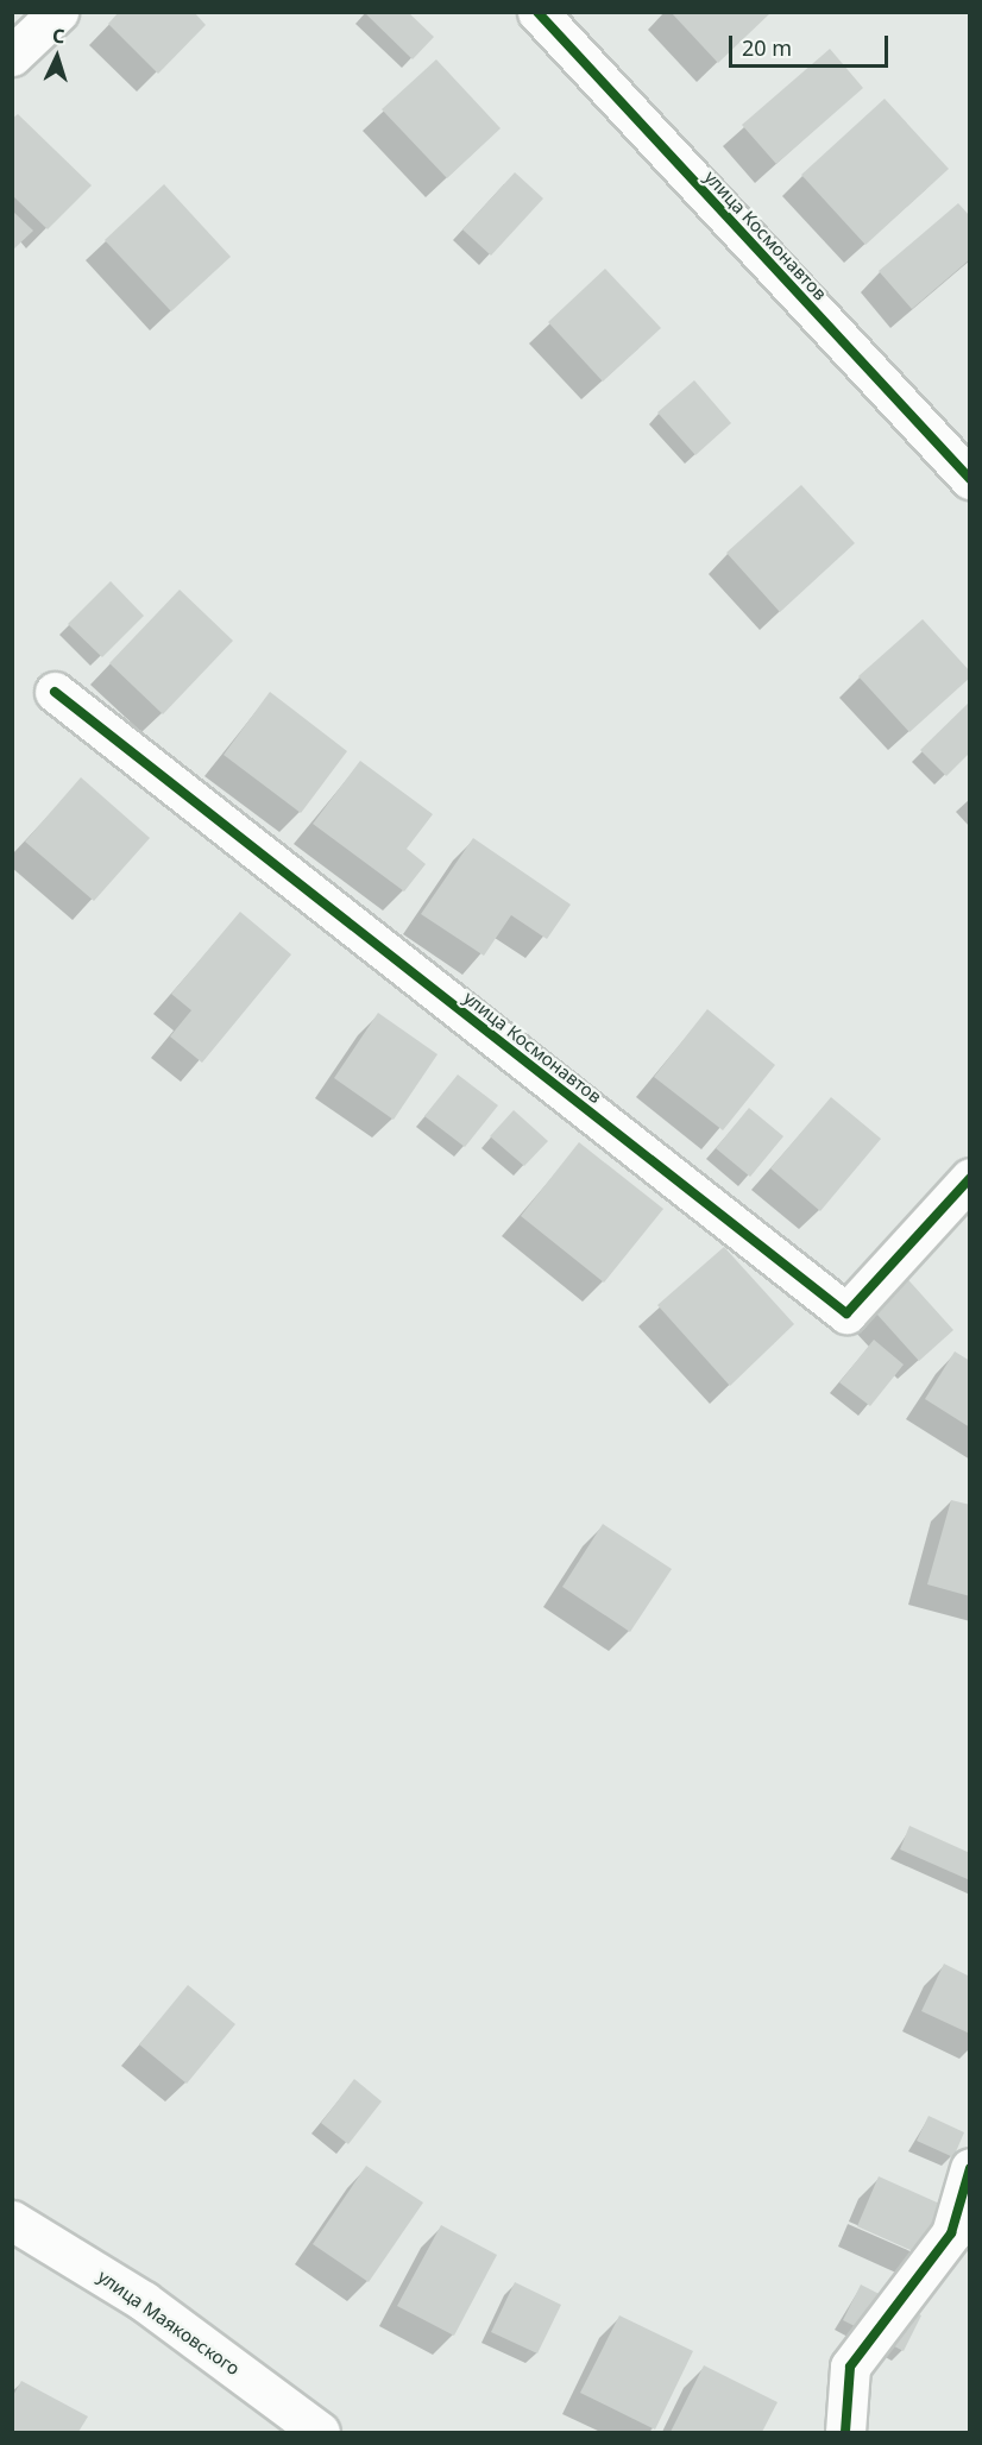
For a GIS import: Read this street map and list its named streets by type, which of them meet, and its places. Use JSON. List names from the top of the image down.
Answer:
{
  "streets": {
    "street": ["улица Космонавтов", "улица Маяковского"]
  },
  "scale_bar": "20 m",
  "north": "top"
}
